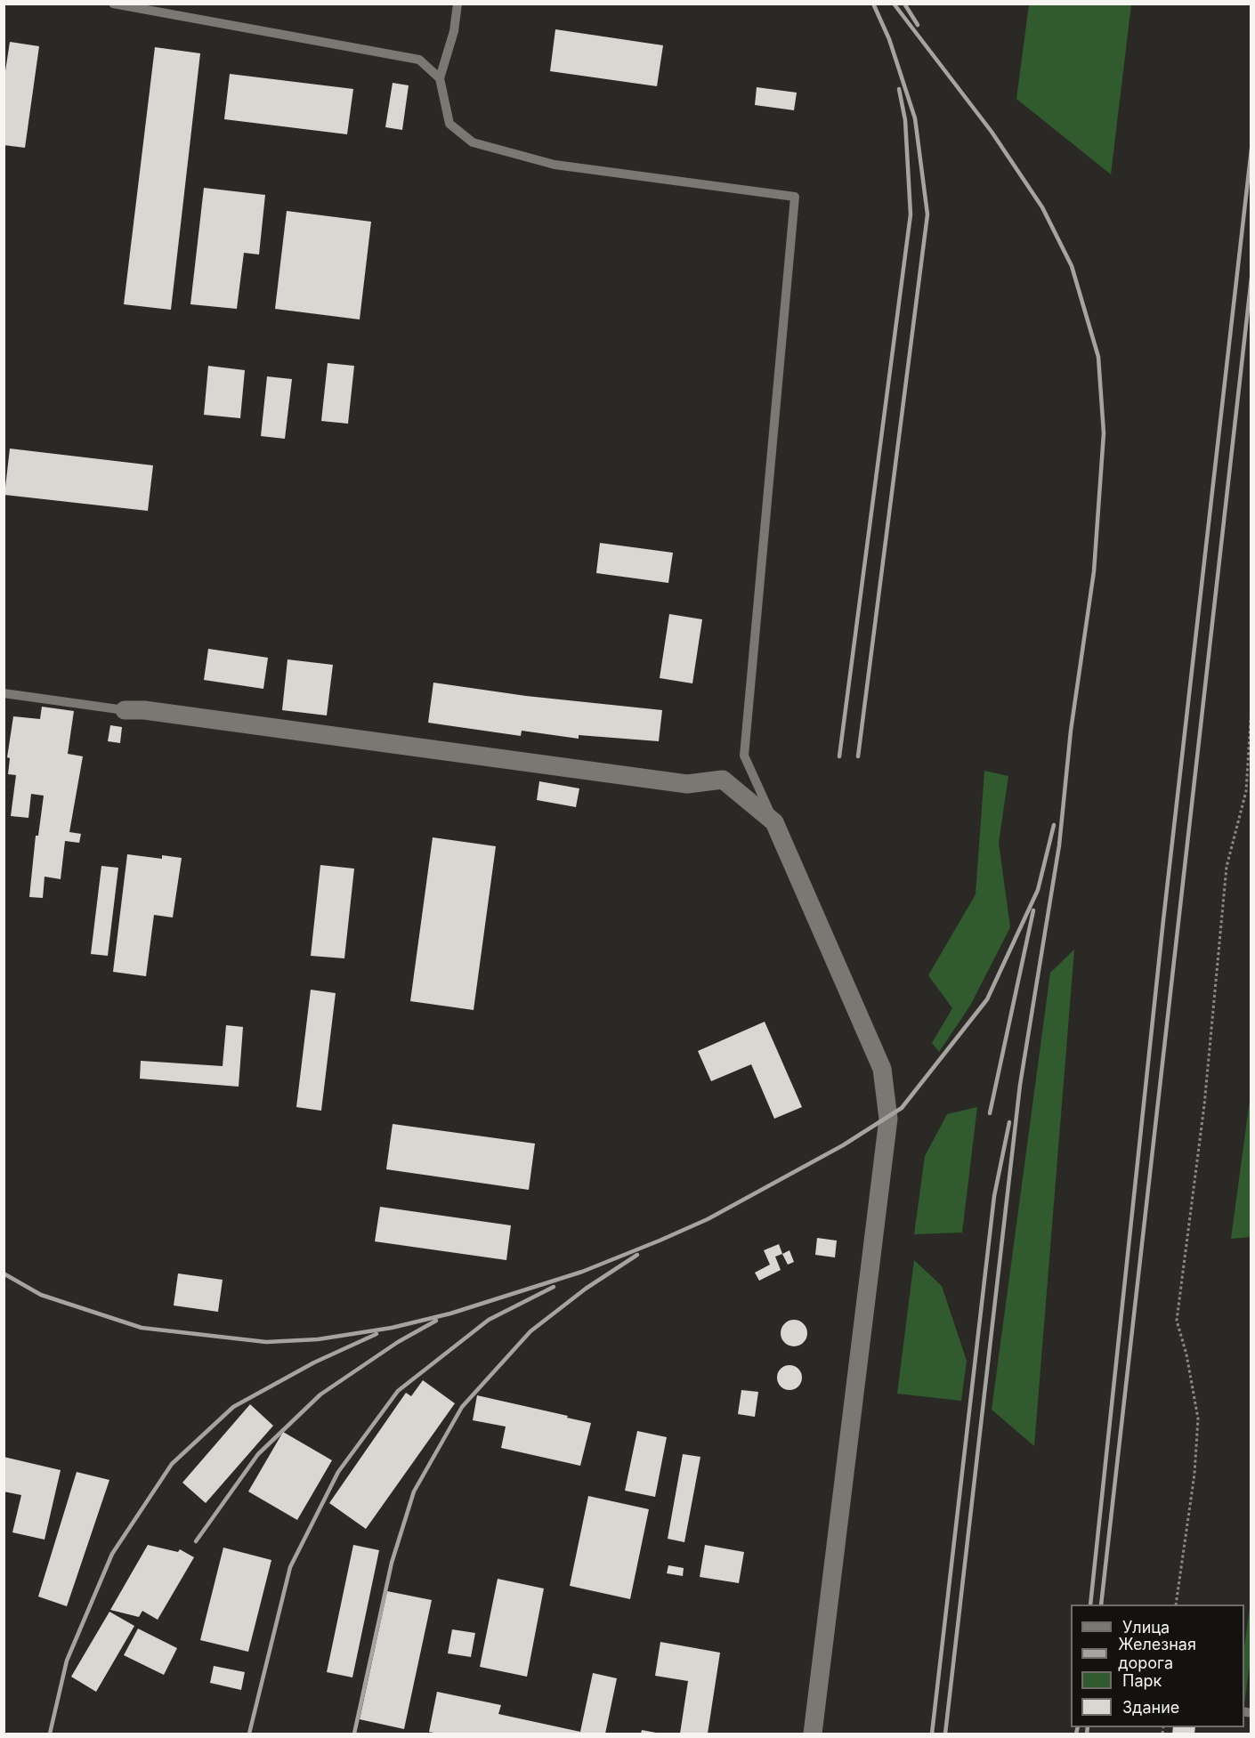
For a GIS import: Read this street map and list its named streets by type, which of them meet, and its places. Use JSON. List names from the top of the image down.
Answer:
{
  "legend": [
    "Улица",
    "Железная дорога",
    "Парк",
    "Здание"
  ]
}
